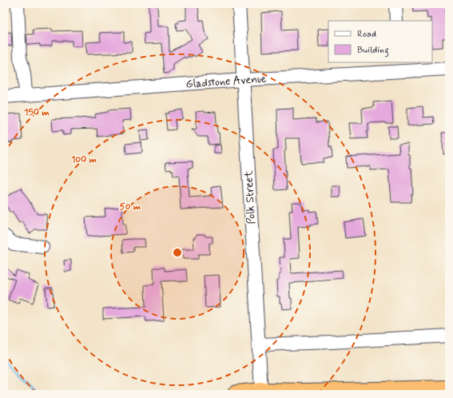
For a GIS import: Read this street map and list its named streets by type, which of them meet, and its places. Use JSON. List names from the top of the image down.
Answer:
{
  "streets": {
    "street": ["Gladstone Avenue", "Polk Street"]
  },
  "crossings": [
    ["Gladstone Avenue", "Polk Street"]
  ],
  "legend": ["Road", "Building"],
  "rings": ["150 m", "100 m", "50 m"]
}
